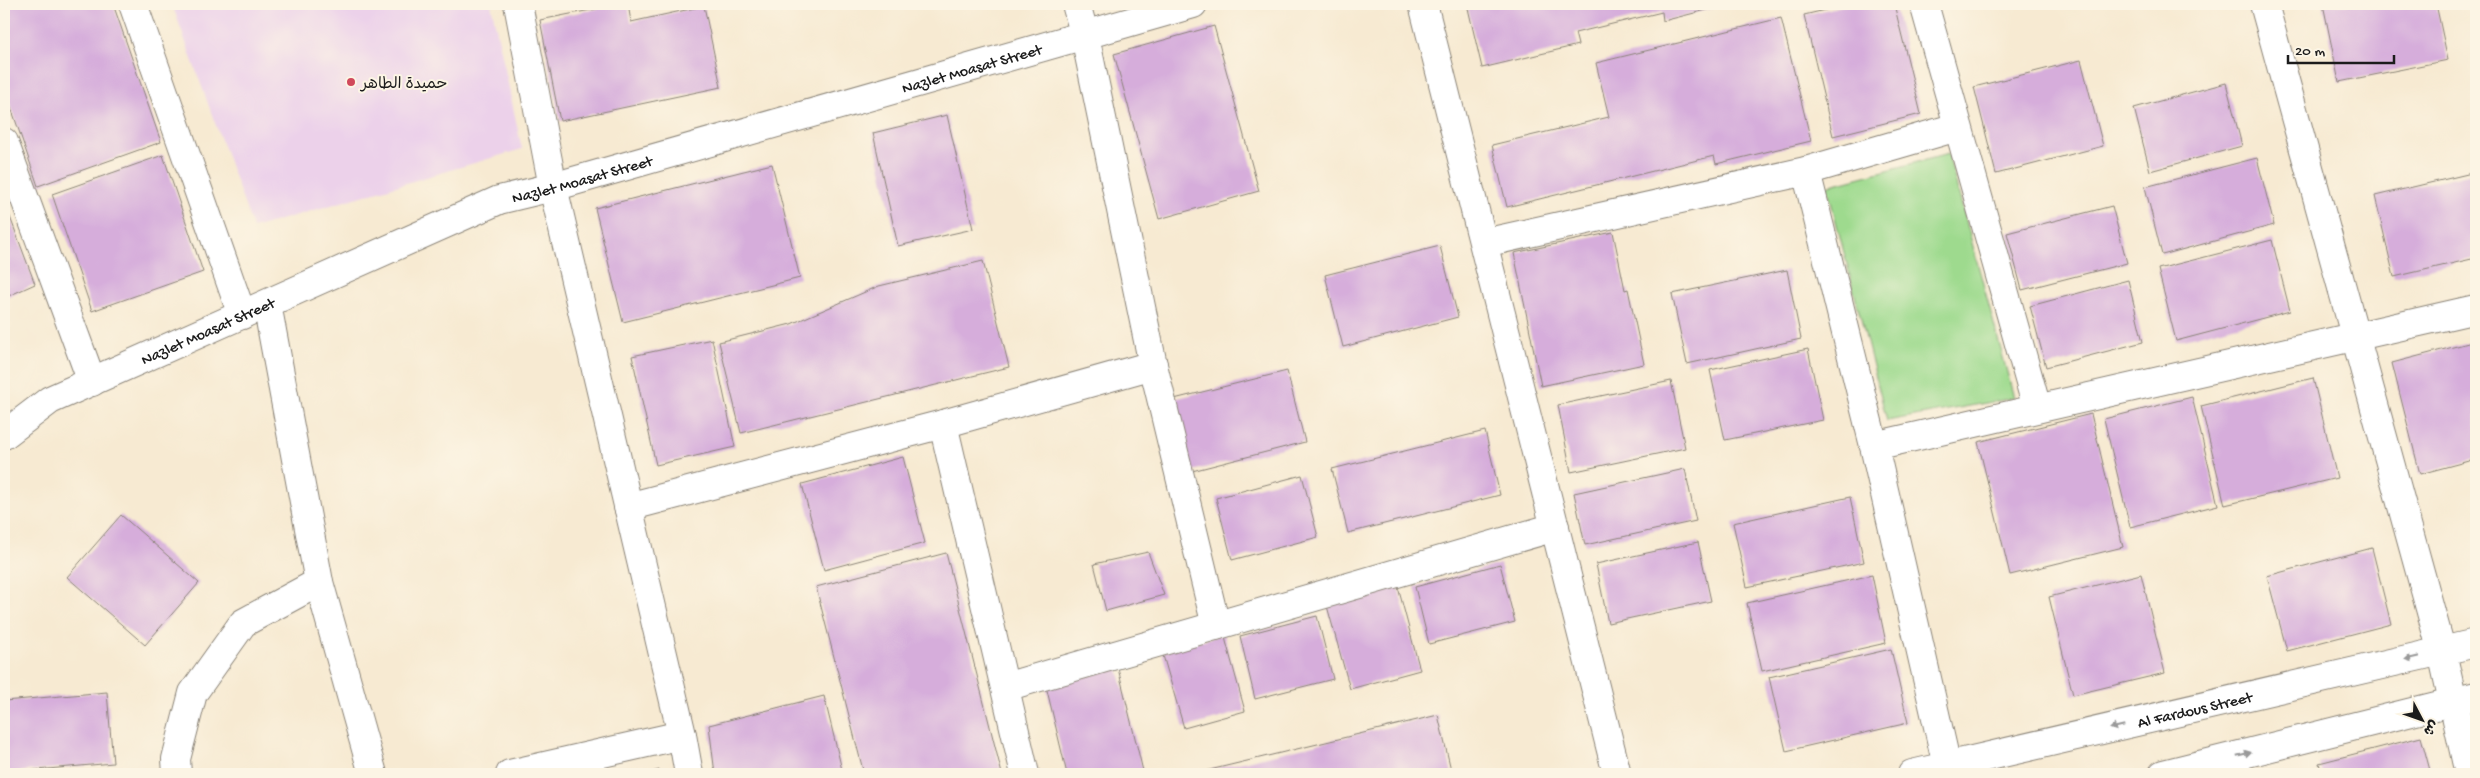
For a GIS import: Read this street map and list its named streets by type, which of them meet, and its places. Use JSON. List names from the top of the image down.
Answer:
{
  "streets": {
    "street": ["Nazlet Moasat Street", "Al Fardous Street"]
  },
  "places": ["حميدة الطاهر"],
  "scale_bar": "20 m",
  "north": "bottom right"
}
